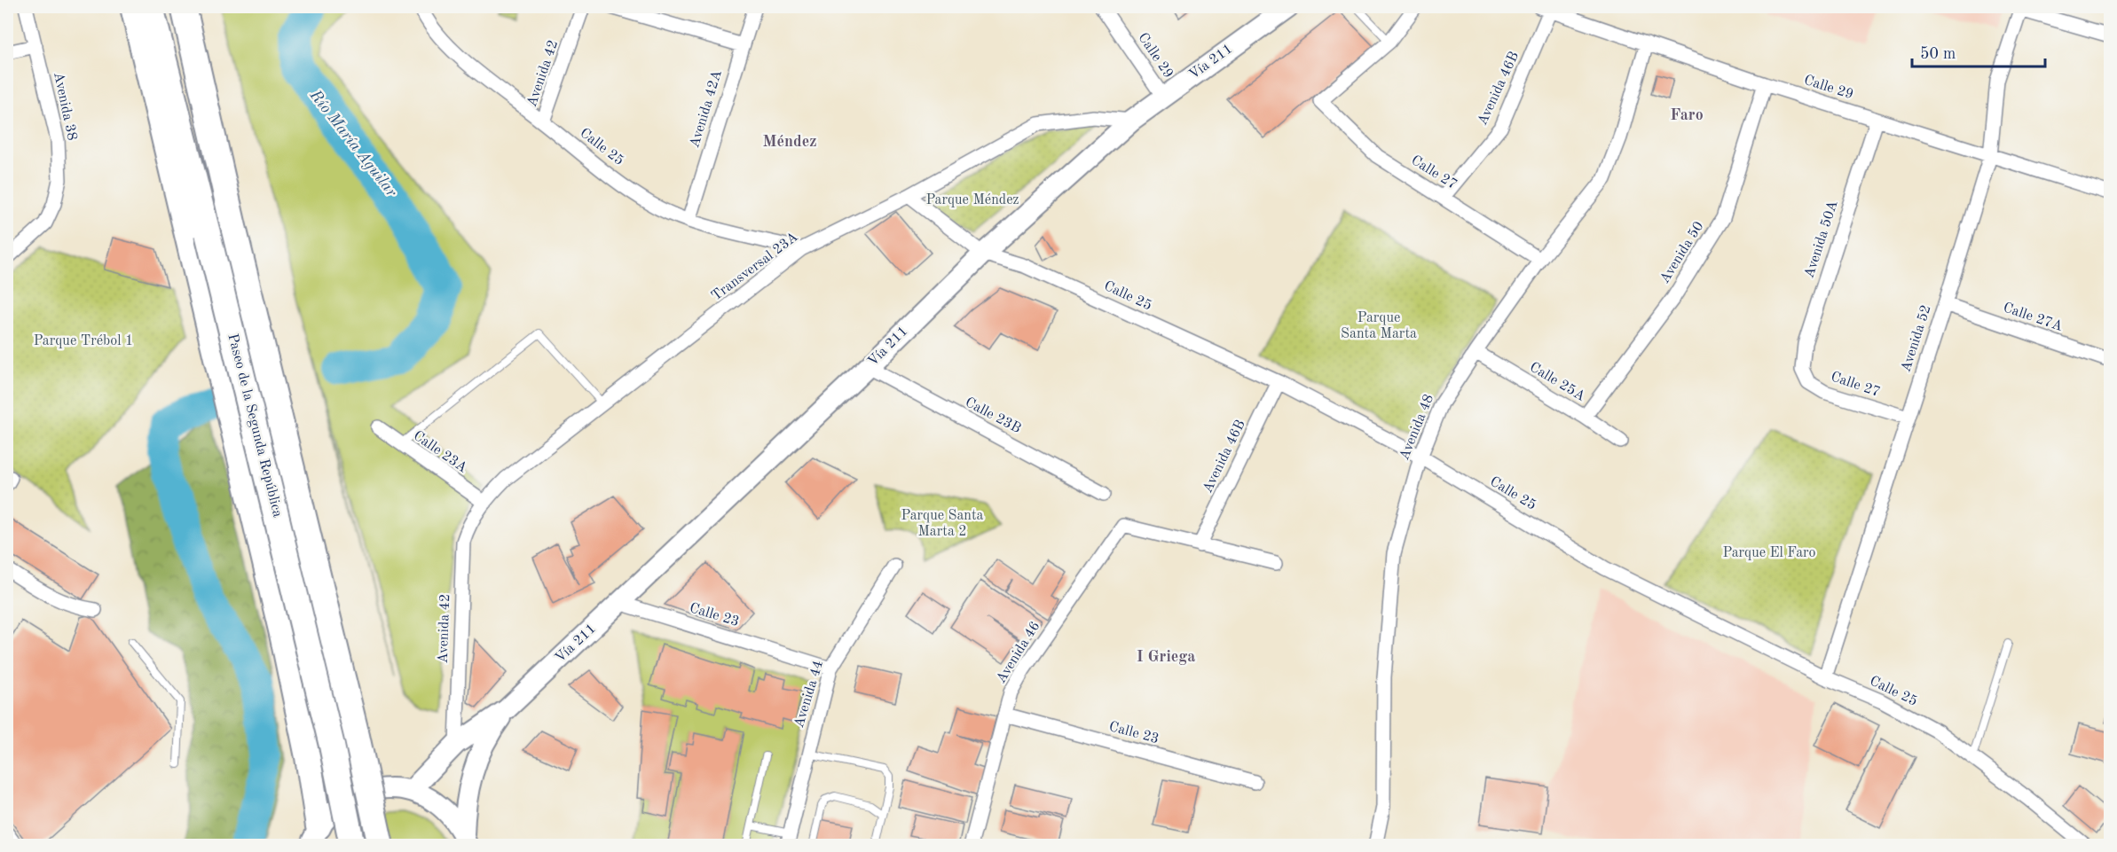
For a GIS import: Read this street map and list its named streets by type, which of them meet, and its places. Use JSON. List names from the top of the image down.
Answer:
{
  "streets": {
    "highway": ["Paseo de la Segunda República"],
    "main road": ["Vía 211"],
    "street": [
      "Calle 29",
      "Avenida 42",
      "Avenida 46B",
      "Avenida 38",
      "Avenida 42A",
      "Calle 25",
      "Calle 27",
      "Avenida 50A",
      "Avenida 50",
      "Transversal 23A",
      "Calle 27A",
      "Avenida 52",
      "Calle 25A",
      "Calle 23B",
      "Avenida 48",
      "Calle 23A",
      "Calle 23",
      "Avenida 46",
      "Avenida 44"
    ]
  },
  "crossings": [
    ["Calle 29", "Vía 211"],
    ["Calle 29", "Avenida 46B"],
    ["Calle 29", "Avenida 50A"],
    ["Calle 29", "Avenida 50"],
    ["Calle 29", "Avenida 52"],
    ["Calle 29", "Avenida 48"],
    ["Vía 211", "Avenida 42"],
    ["Vía 211", "Calle 25"],
    ["Vía 211", "Transversal 23A"],
    ["Vía 211", "Calle 23B"],
    ["Vía 211", "Calle 23"],
    ["Avenida 42", "Calle 25"],
    ["Avenida 42", "Transversal 23A"],
    ["Avenida 46B", "Calle 25"],
    ["Avenida 46B", "Calle 27"],
    ["Avenida 46B", "Avenida 46"],
    ["Avenida 42A", "Calle 25"],
    ["Calle 25", "Transversal 23A"],
    ["Calle 25", "Avenida 52"],
    ["Calle 25", "Avenida 48"],
    ["Calle 27", "Avenida 50A"],
    ["Calle 27", "Avenida 52"],
    ["Calle 27", "Avenida 48"],
    ["Avenida 50", "Calle 25A"],
    ["Transversal 23A", "Calle 23A"],
    ["Calle 27A", "Avenida 52"],
    ["Calle 25A", "Avenida 48"],
    ["Calle 23", "Avenida 46"],
    ["Calle 23", "Avenida 44"]
  ],
  "districts": ["Faro", "Méndez", "I Griega"],
  "water": ["Río María Aguilar"],
  "parks": [
    "Parque Méndez",
    "Parque Santa Marta",
    "Parque Trébol 1",
    "Parque Santa Marta 2",
    "Parque El Faro"
  ],
  "scale_bar": "50 m"
}
